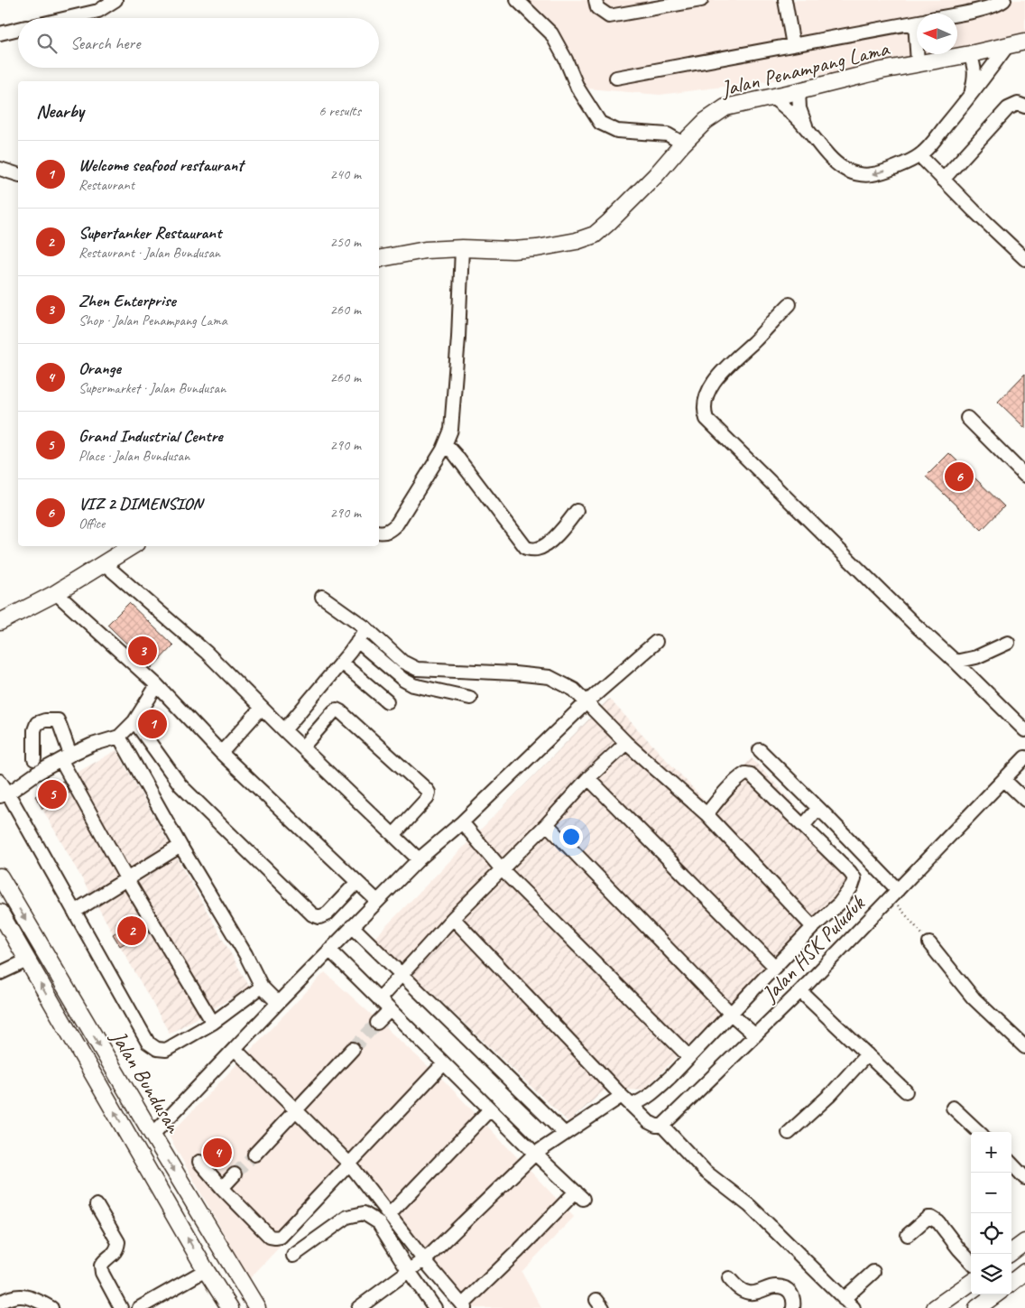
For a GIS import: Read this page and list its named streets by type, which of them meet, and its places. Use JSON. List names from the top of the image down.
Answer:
{
  "streets": {
    "main road": ["Jalan Penampang Lama", "Jalan Bundusan"],
    "street": ["Jalan HSK Puluduk"]
  },
  "north": "left",
  "page": {
    "search": "Search here",
    "heading": ["Nearby", "6 results"],
    "list": [
      {
        "mark": "1",
        "name": "Welcome seafood restaurant",
        "note": "Restaurant",
        "value": "240 m"
      },
      {
        "mark": "2",
        "name": "Supertanker Restaurant",
        "note": "Restaurant · Jalan Bundusan",
        "value": "250 m"
      },
      {
        "mark": "3",
        "name": "Zhen Enterprise",
        "note": "Shop · Jalan Penampang Lama",
        "value": "260 m"
      },
      {
        "mark": "4",
        "name": "Orange",
        "note": "Supermarket · Jalan Bundusan",
        "value": "260 m"
      },
      {
        "mark": "5",
        "name": "Grand Industrial Centre",
        "note": "Place · Jalan Bundusan",
        "value": "290 m"
      },
      {
        "mark": "6",
        "name": "VIZ 2 DIMENSION",
        "note": "Office",
        "value": "290 m"
      }
    ],
    "pins": [
      "6",
      "3",
      "1",
      "5",
      "2",
      "4"
    ],
    "map_buttons": ["+", "−"]
  }
}
